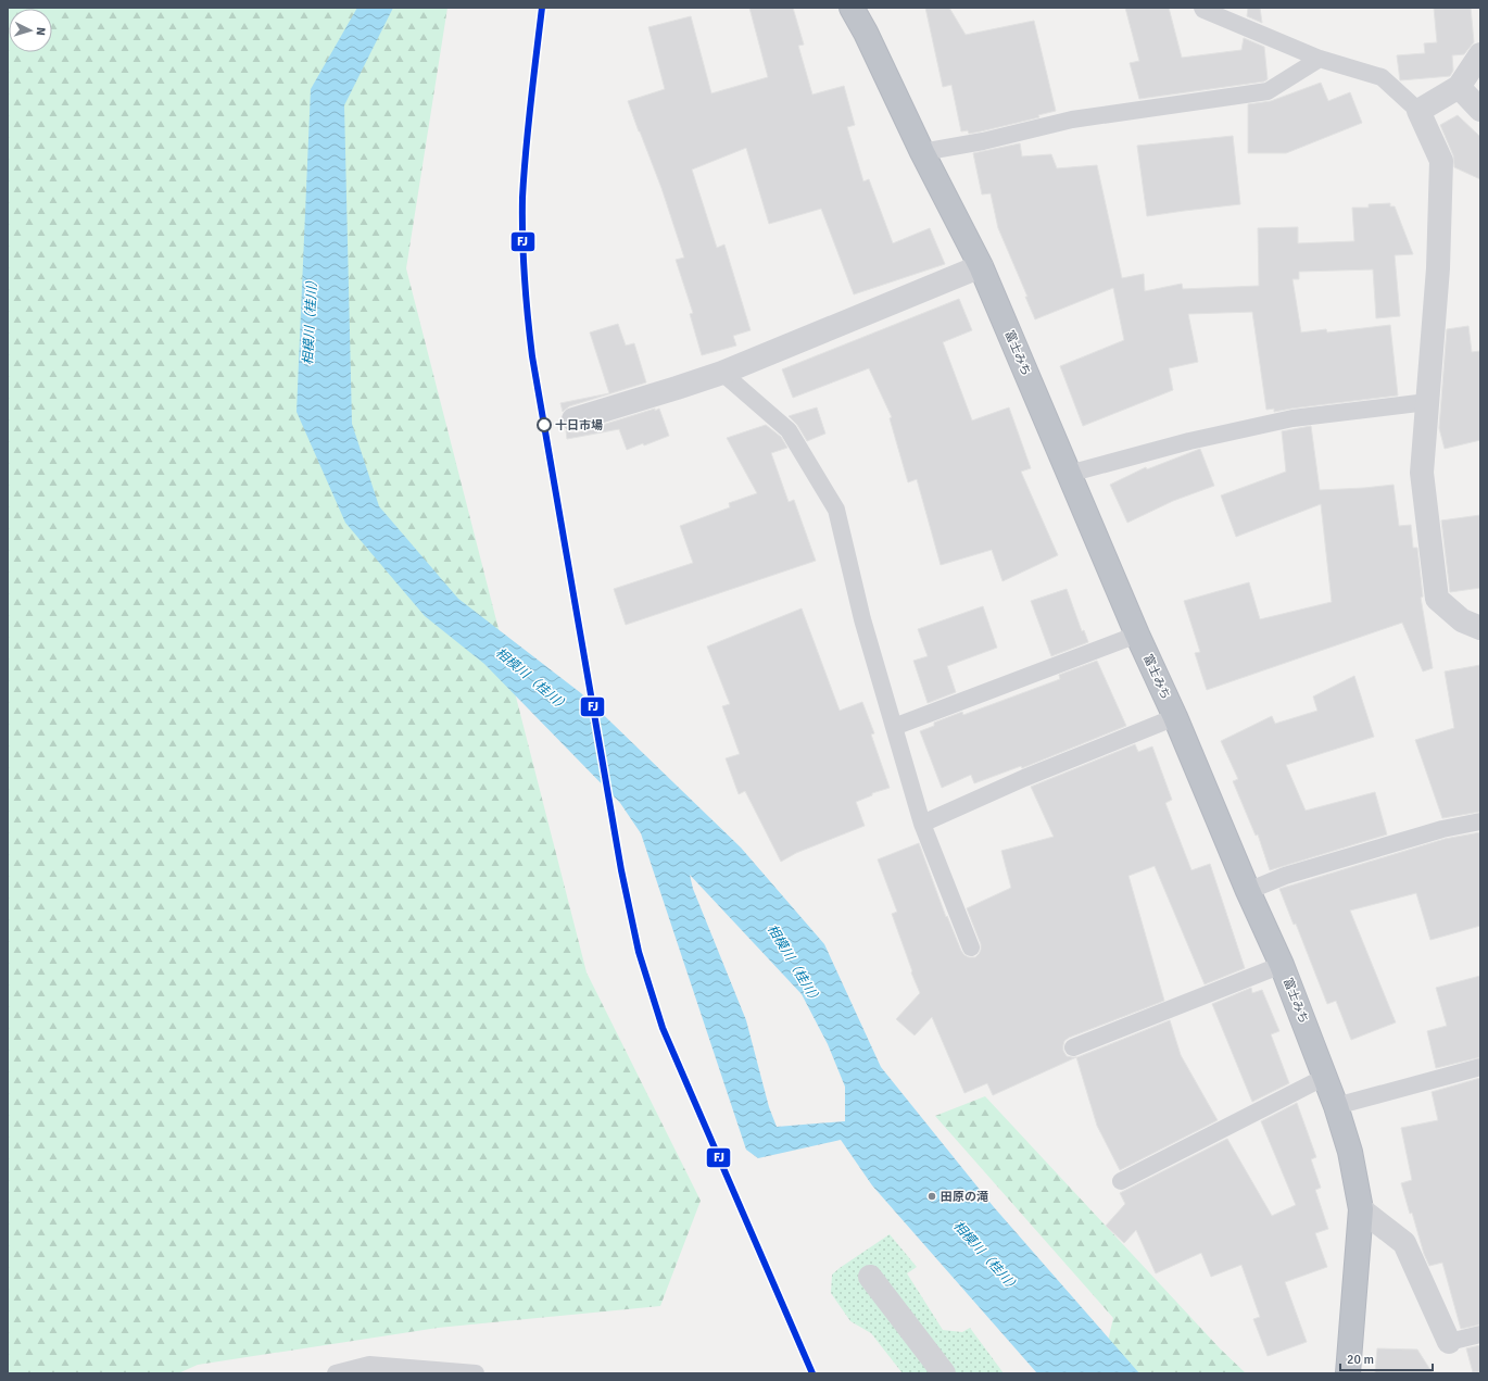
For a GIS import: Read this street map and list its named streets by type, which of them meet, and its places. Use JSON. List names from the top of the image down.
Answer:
{
  "streets": {
    "highway": ["富士みち"]
  },
  "water": ["相模川（桂川）"],
  "places": ["十日市場", "田原の滝"],
  "lines": ["transit line FJ"],
  "scale_bar": "20 m",
  "north": "right"
}
